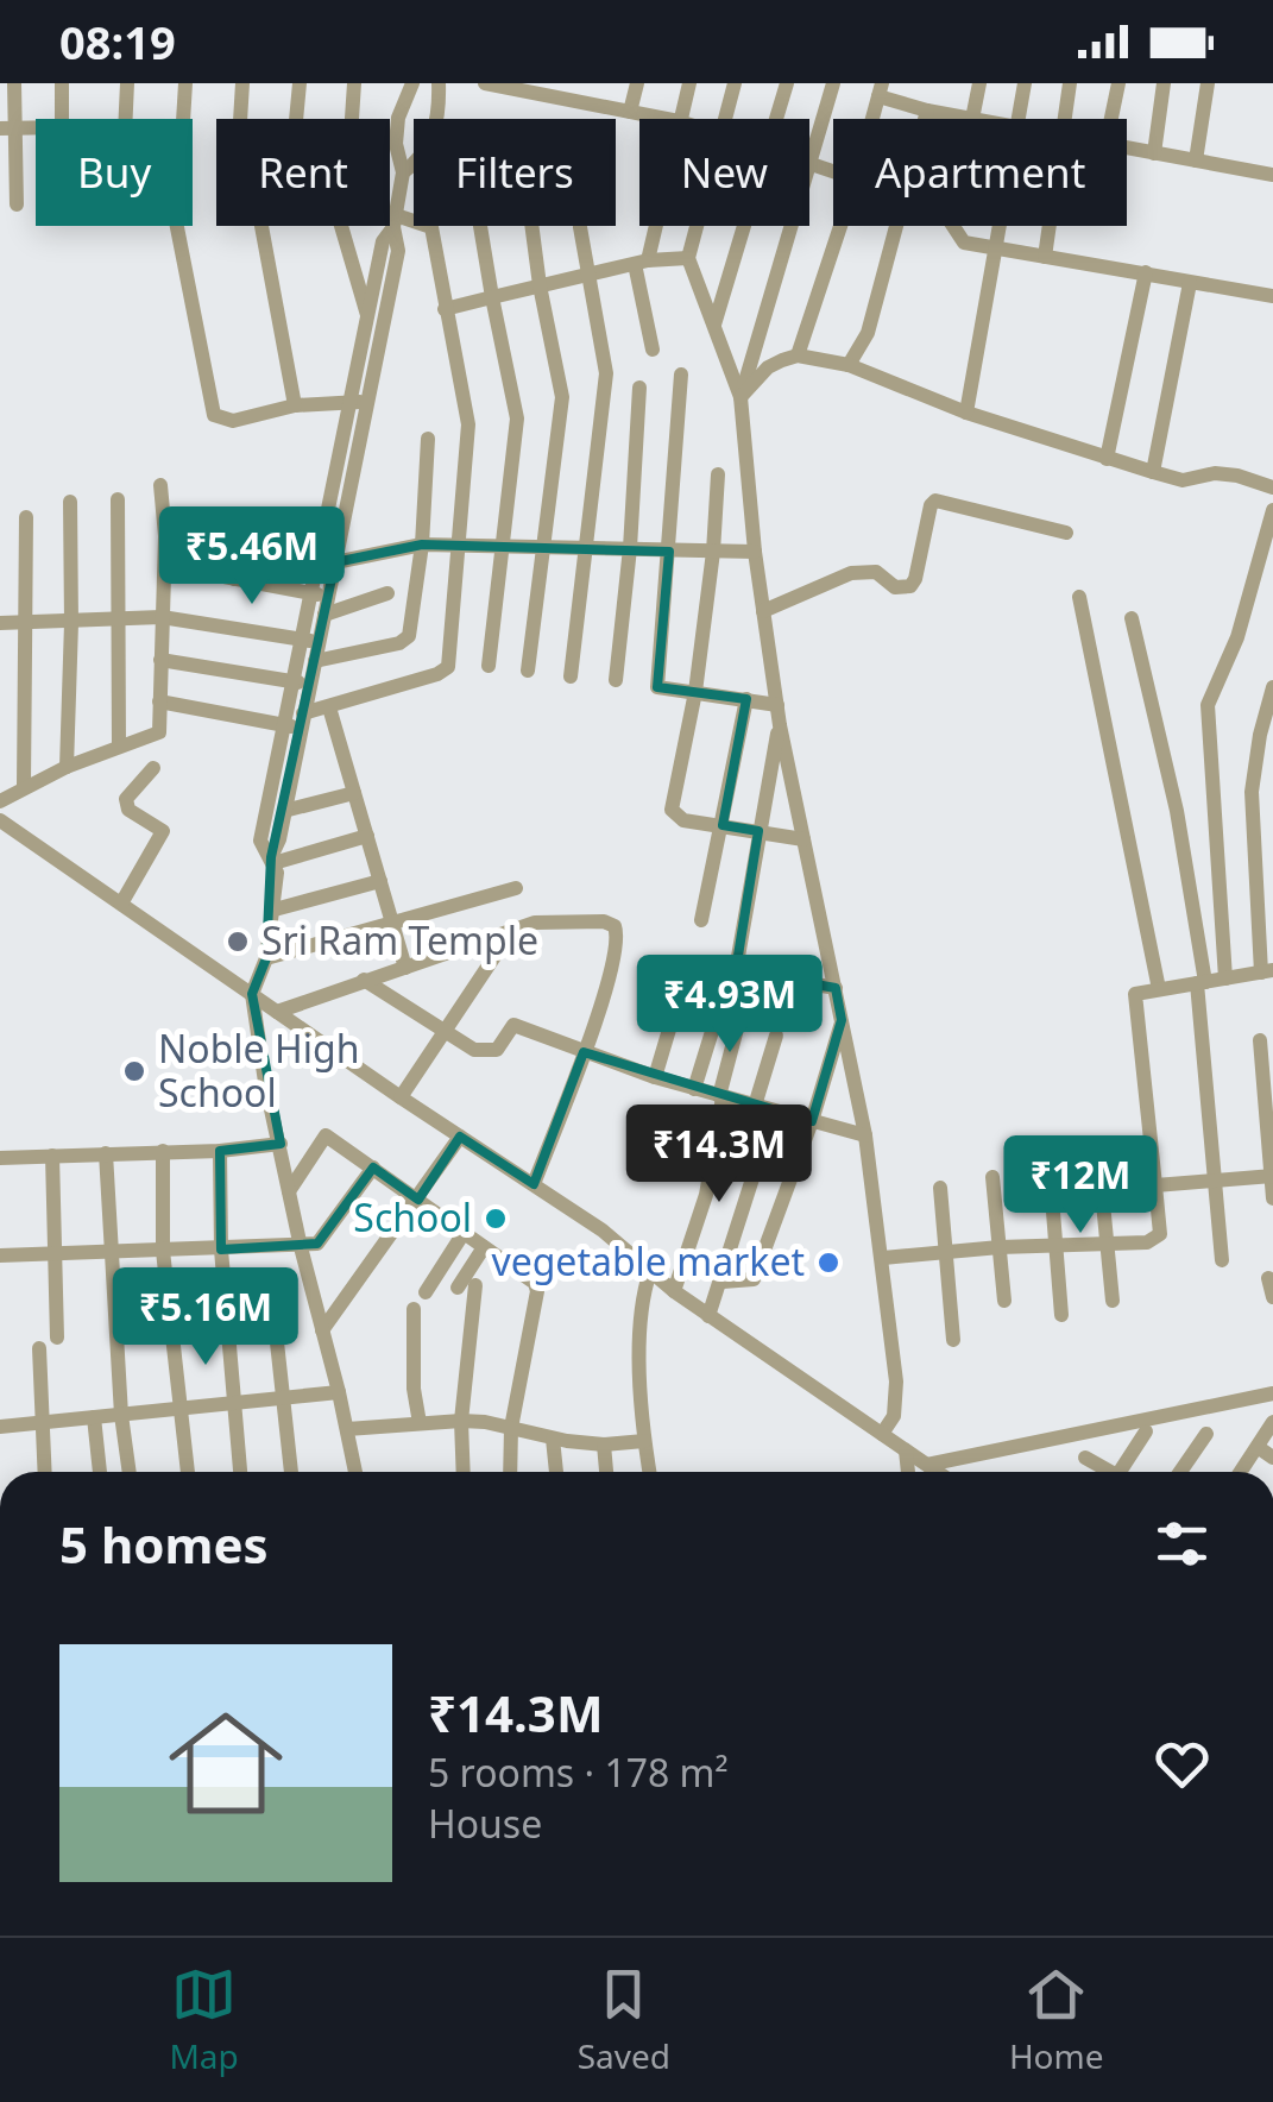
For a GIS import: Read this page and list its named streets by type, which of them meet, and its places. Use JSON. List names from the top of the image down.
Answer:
{
  "places": [
    "Sri Ram Temple",
    "Noble High School",
    "School",
    "vegetable market"
  ],
  "page": {
    "status": "08:19",
    "chip": [
      "Buy",
      "Rent",
      "Filters",
      "New",
      "Apartment"
    ],
    "price": [
      "₹5.46M",
      "₹4.93M",
      "₹14.3M",
      "₹12M",
      "₹5.16M"
    ],
    "heading": "5 homes",
    "list": [
      {
        "name": "₹14.3M",
        "note": "5 rooms · 178 m² · House"
      }
    ],
    "tabs": ["Map", "Saved", "Home"]
  }
}
